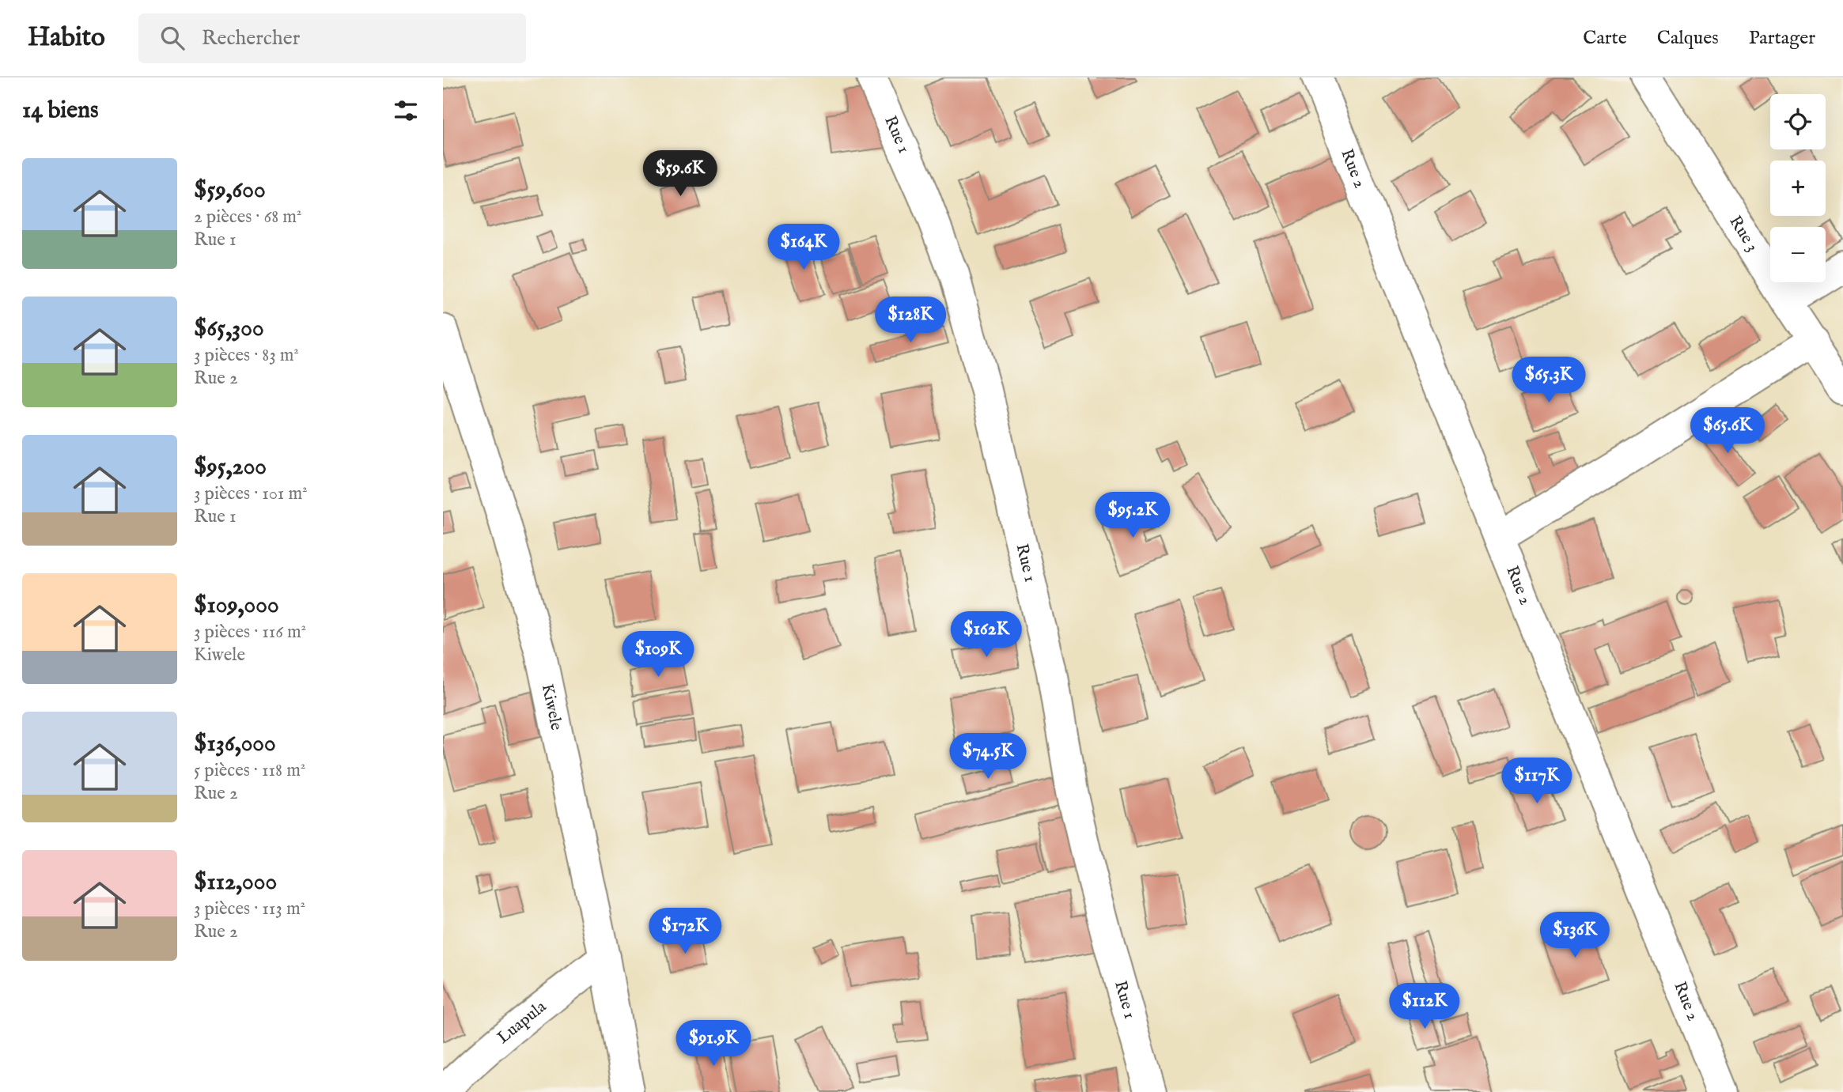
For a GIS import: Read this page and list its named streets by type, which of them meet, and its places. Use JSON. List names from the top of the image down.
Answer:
{
  "streets": {
    "street": [
      "Rue 1",
      "Rue 2",
      "Rue 3",
      "Kiwele",
      "Luapula"
    ]
  },
  "crossings": [
    ["Kiwele", "Luapula"]
  ],
  "page": {
    "header": "Habito",
    "search": "Rechercher",
    "nav": ["Carte", "Calques", "Partager"],
    "heading": "14 biens",
    "map_buttons": ["+", "−"],
    "list": [
      {
        "name": "$59,600",
        "note": "2 pièces · 68 m² · Rue 1"
      },
      {
        "name": "$65,300",
        "note": "3 pièces · 83 m² · Rue 2"
      },
      {
        "name": "$95,200",
        "note": "3 pièces · 101 m² · Rue 1"
      },
      {
        "name": "$109,000",
        "note": "3 pièces · 116 m² · Kiwele"
      },
      {
        "name": "$136,000",
        "note": "5 pièces · 118 m² · Rue 2"
      },
      {
        "name": "$112,000",
        "note": "3 pièces · 113 m² · Rue 2"
      }
    ],
    "price": [
      "$59.6K",
      "$164K",
      "$128K",
      "$65.3K",
      "$65.6K",
      "$95.2K",
      "$162K",
      "$109K",
      "$74.5K",
      "$117K",
      "$172K",
      "$136K",
      "$112K",
      "$91.9K"
    ]
  }
}
